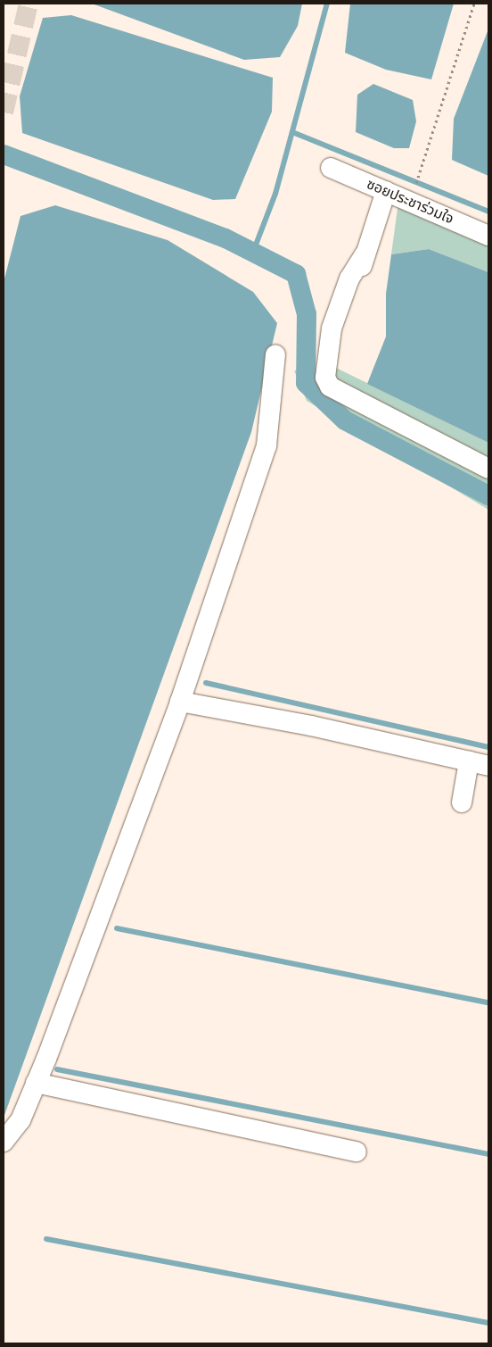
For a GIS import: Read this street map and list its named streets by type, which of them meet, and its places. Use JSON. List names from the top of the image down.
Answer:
{
  "streets": {
    "street": ["ซอยประชาร่วมใจ"]
  }
}
